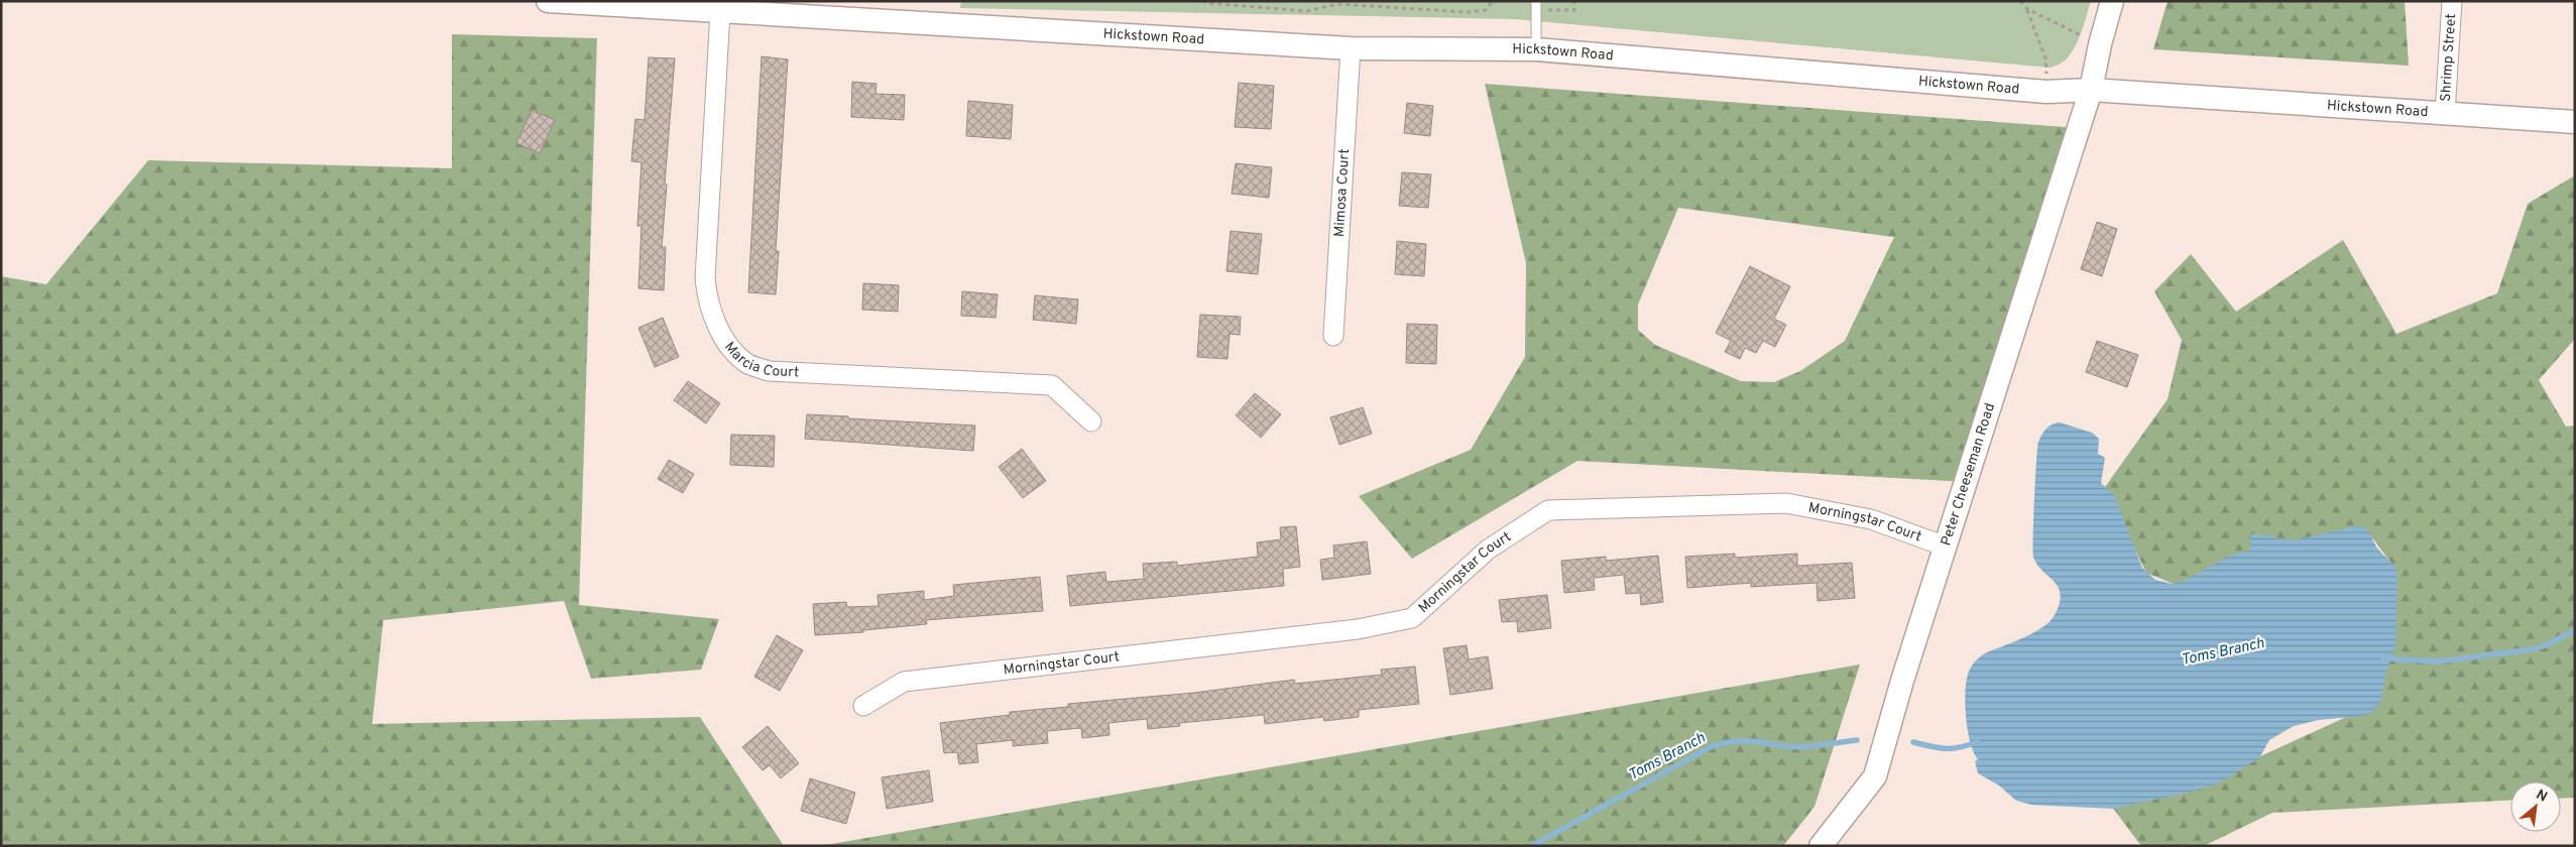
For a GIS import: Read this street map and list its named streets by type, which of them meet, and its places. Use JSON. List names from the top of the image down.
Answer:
{
  "streets": {
    "street": [
      "Hickstown Road",
      "Shrimp Street",
      "Mimosa Court",
      "Marcia Court",
      "Peter Cheeseman Road",
      "Morningstar Court"
    ]
  },
  "crossings": [
    ["Hickstown Road", "Shrimp Street"],
    ["Hickstown Road", "Mimosa Court"],
    ["Hickstown Road", "Marcia Court"],
    ["Hickstown Road", "Peter Cheeseman Road"],
    ["Peter Cheeseman Road", "Morningstar Court"]
  ],
  "water": ["Toms Branch"],
  "north": "top right"
}
